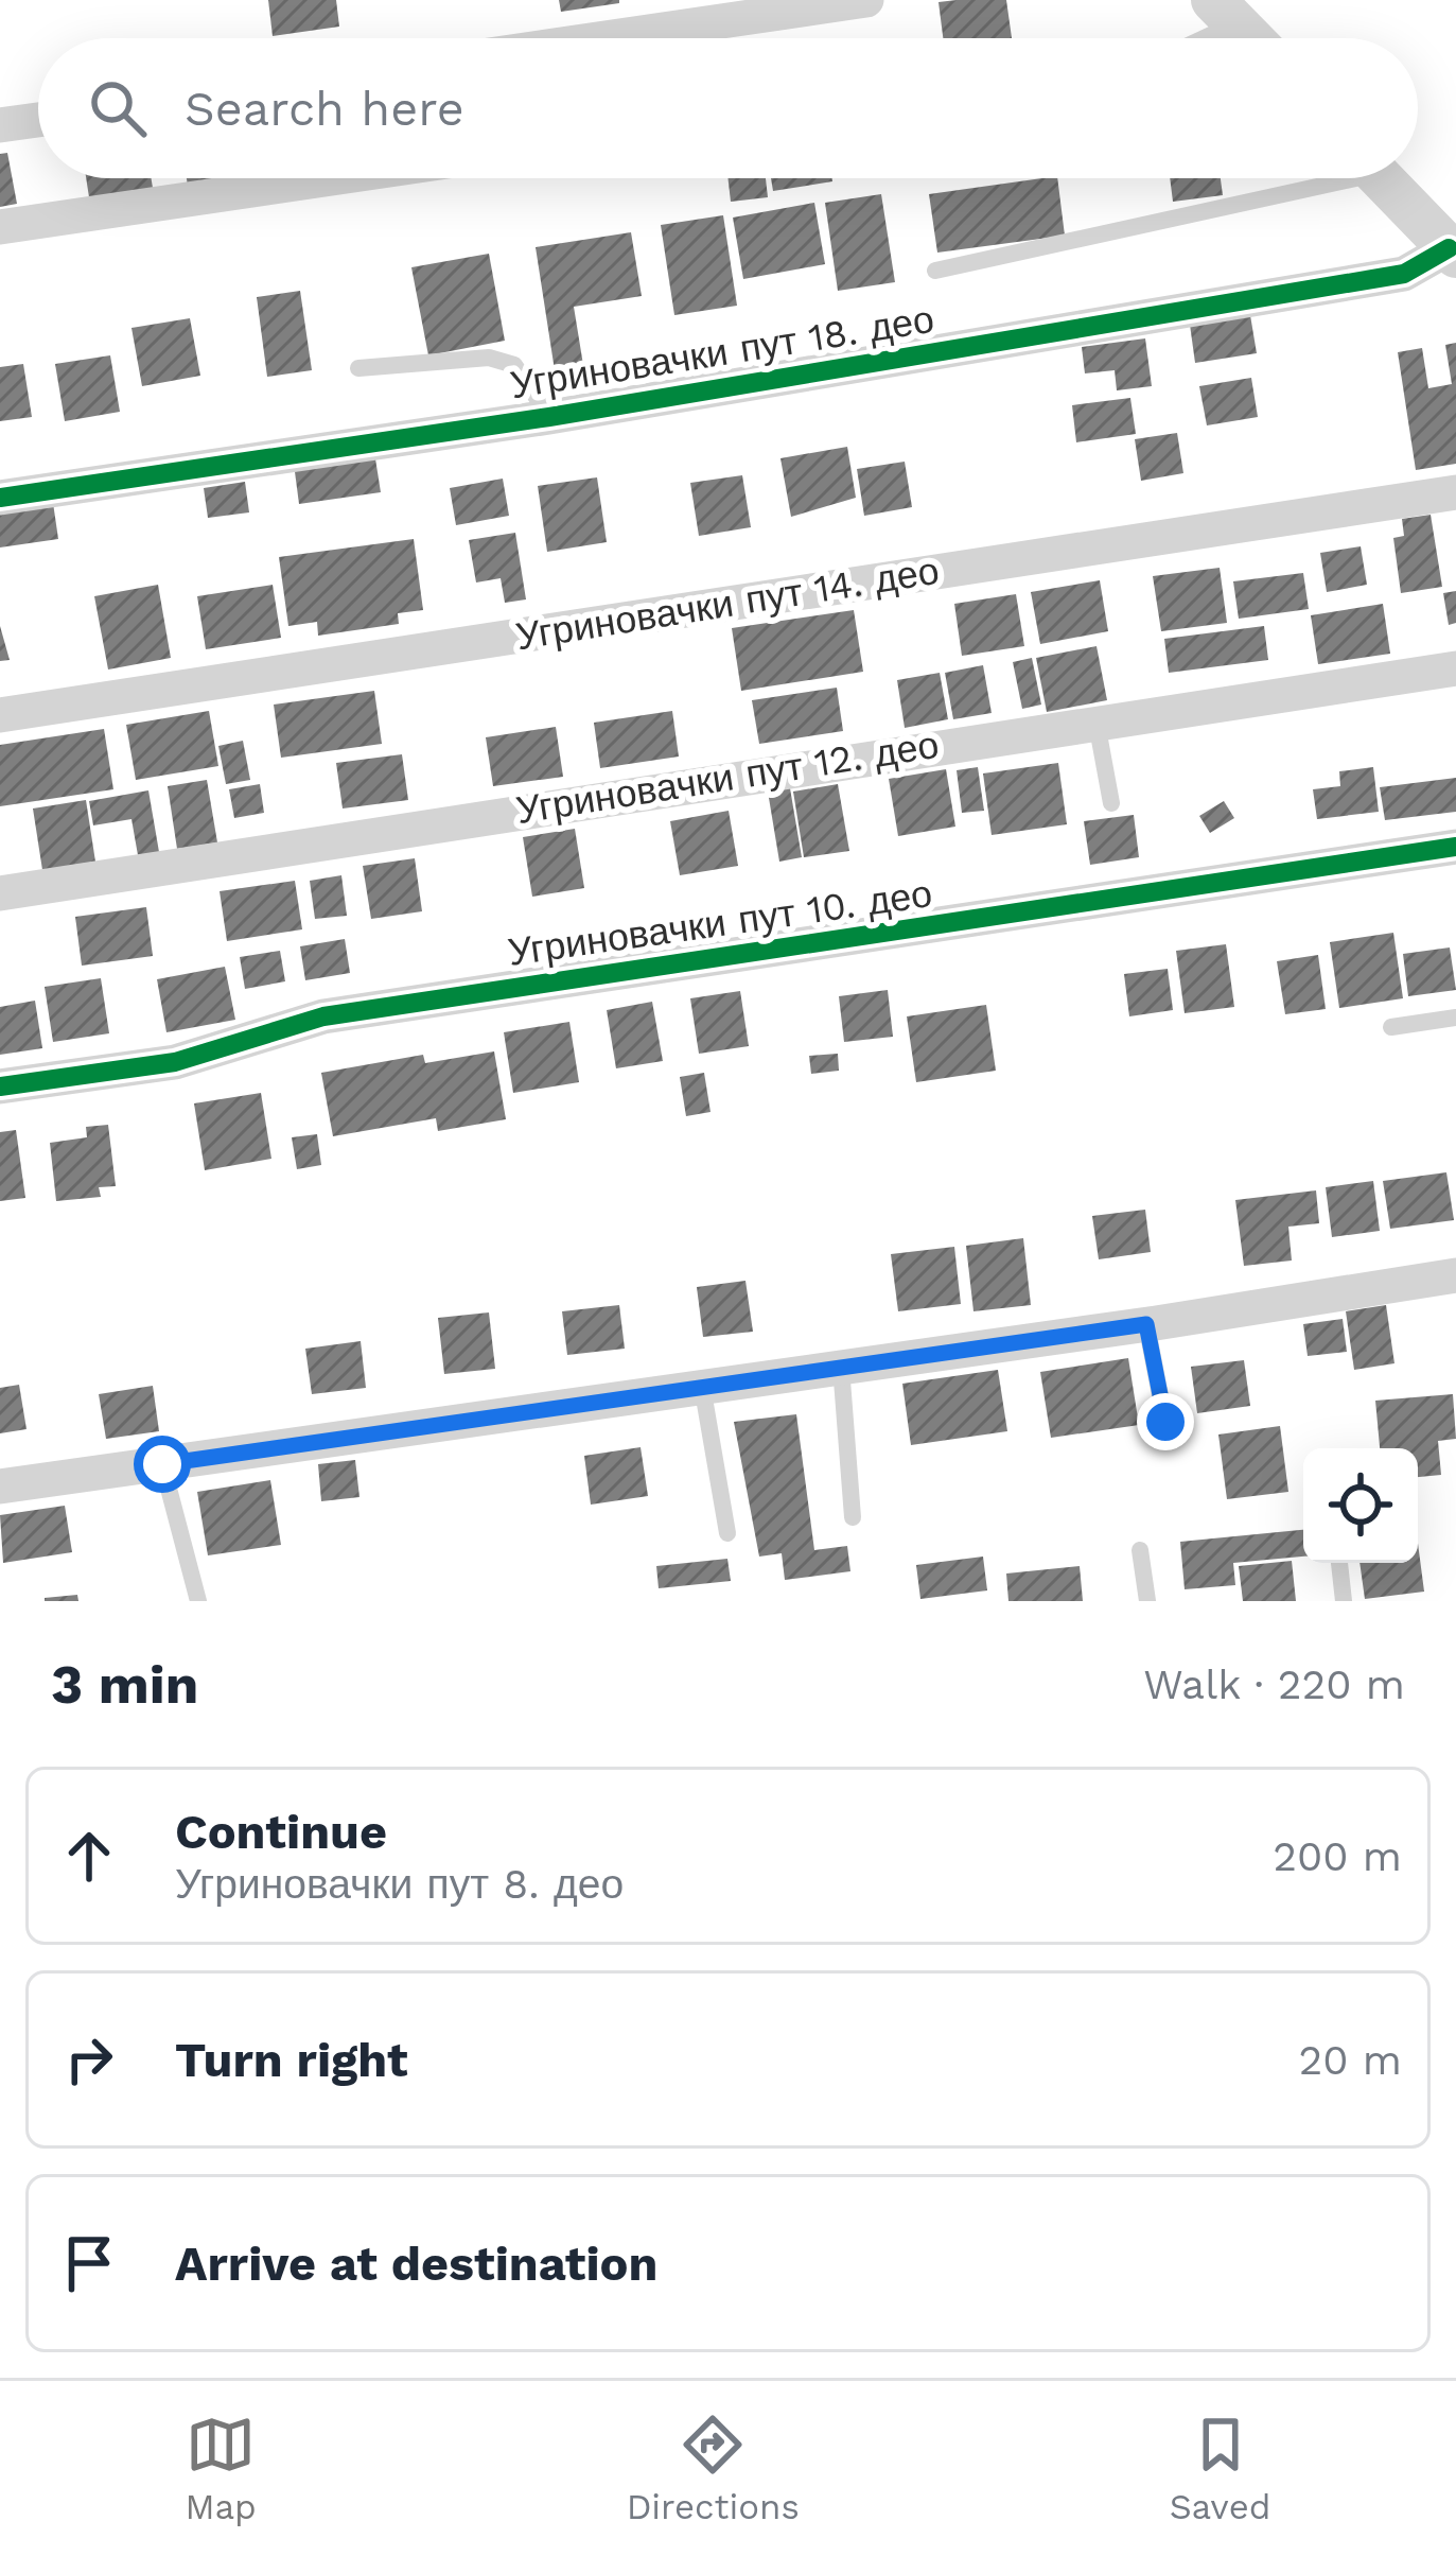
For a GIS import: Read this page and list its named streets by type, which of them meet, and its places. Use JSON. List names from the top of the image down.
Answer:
{
  "streets": {
    "street": [
      "Угриновачки пут 18. део",
      "Угриновачки пут 14. део",
      "Угриновачки пут 12. део",
      "Угриновачки пут 10. део"
    ]
  },
  "page": {
    "search": "Search here",
    "heading": ["3 min", "Walk · 220 m"],
    "list": [
      ["Continue", "Угриновачки пут 8. део", "200 m"],
      ["Turn right", "20 m"],
      "Arrive at destination"
    ],
    "nav": ["Map", "Directions", "Saved"]
  }
}
